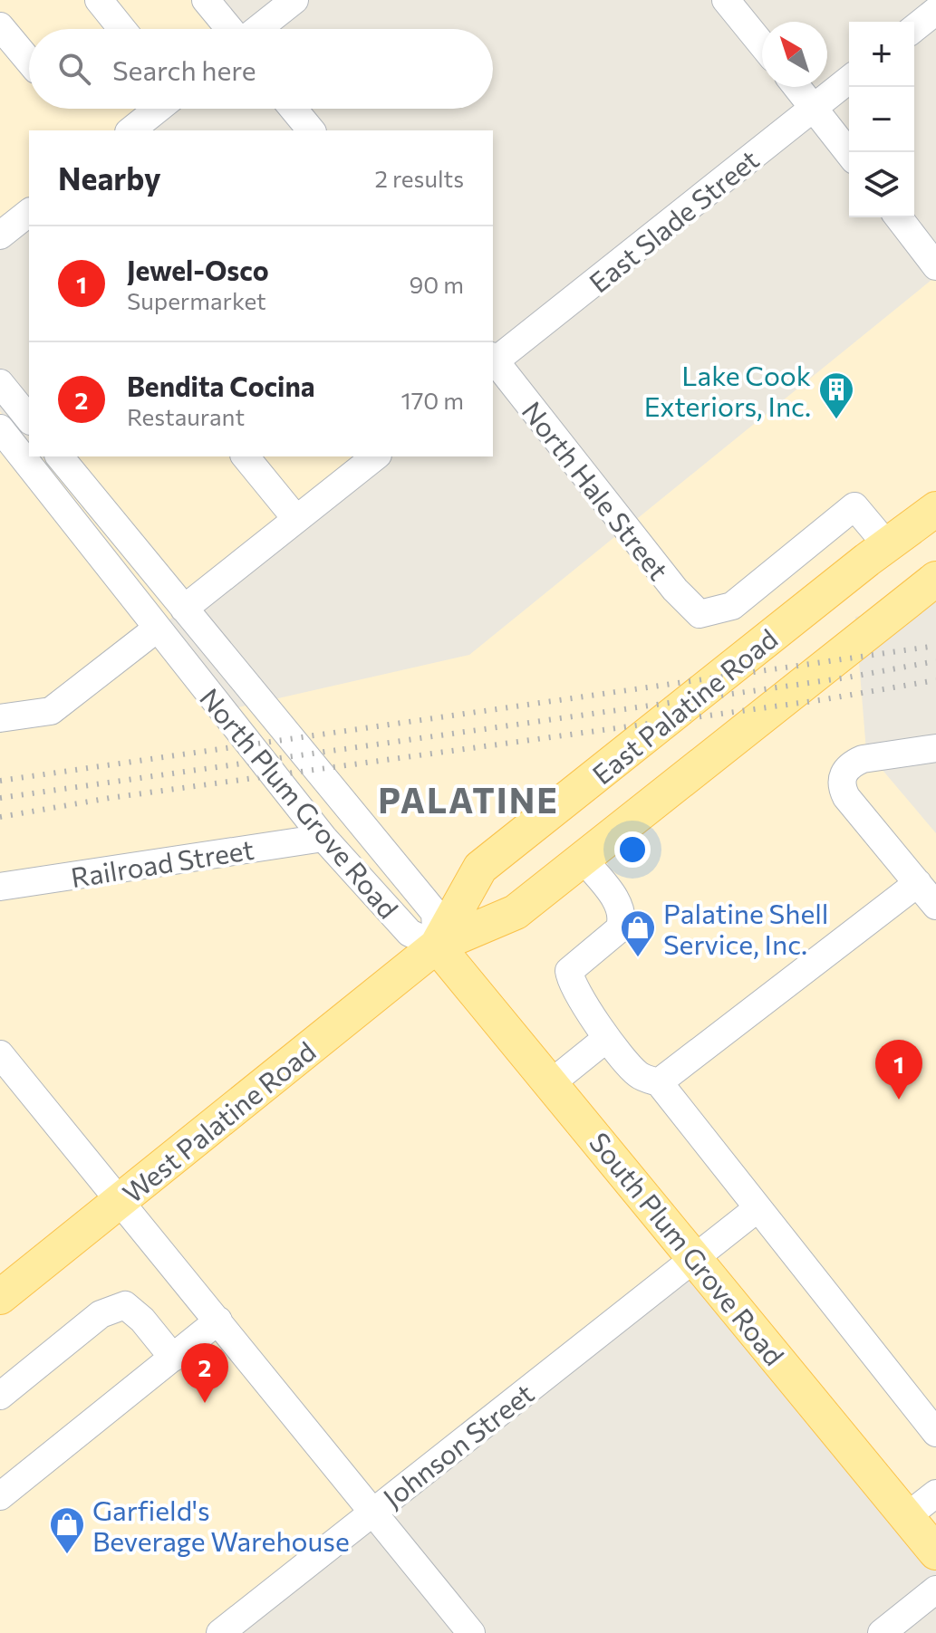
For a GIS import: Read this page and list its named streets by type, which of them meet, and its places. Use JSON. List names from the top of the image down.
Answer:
{
  "streets": {
    "main road": ["East Palatine Road", "West Palatine Road", "South Plum Grove Road"],
    "street": [
      "East Slade Street",
      "North Hale Street",
      "North Plum Grove Road",
      "Railroad Street",
      "Johnson Street"
    ]
  },
  "crossings": [
    ["East Slade Street", "North Hale Street"],
    ["North Hale Street", "East Palatine Road"],
    ["East Palatine Road", "North Plum Grove Road"],
    ["East Palatine Road", "West Palatine Road"],
    ["East Palatine Road", "South Plum Grove Road"],
    ["North Plum Grove Road", "Railroad Street"],
    ["North Plum Grove Road", "West Palatine Road"],
    ["North Plum Grove Road", "South Plum Grove Road"],
    ["West Palatine Road", "South Plum Grove Road"],
    ["South Plum Grove Road", "Johnson Street"]
  ],
  "districts": ["PALATINE"],
  "places": {
    "building": ["Lake Cook Exteriors, Inc."],
    "shop": ["Palatine Shell Service, Inc.", "Garfield's Beverage Warehouse"]
  },
  "north": "top left",
  "page": {
    "map_buttons": ["+", "−"],
    "search": "Search here",
    "heading": ["Nearby", "2 results"],
    "list": [
      {
        "mark": "1",
        "name": "Jewel-Osco",
        "note": "Supermarket",
        "value": "90 m"
      },
      {
        "mark": "2",
        "name": "Bendita Cocina",
        "note": "Restaurant",
        "value": "170 m"
      }
    ],
    "pins": ["1", "2"]
  }
}
